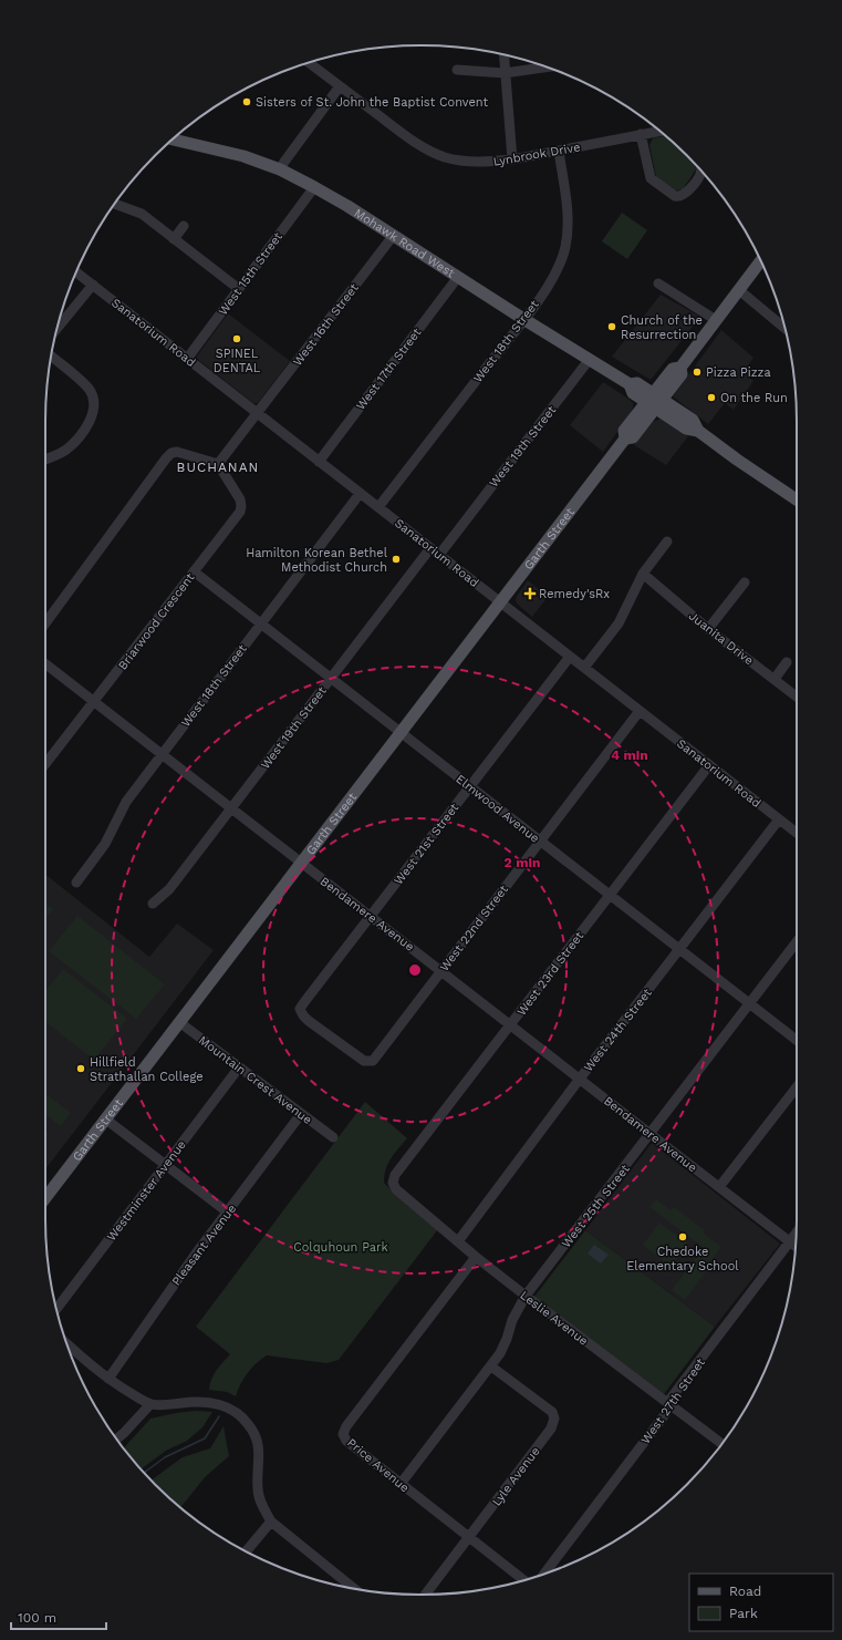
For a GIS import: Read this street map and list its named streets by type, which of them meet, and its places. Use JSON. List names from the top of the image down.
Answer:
{
  "streets": {
    "main road": ["Mohawk Road West", "Garth Street"],
    "street": [
      "Lynbrook Drive",
      "West 15th Street",
      "West 16th Street",
      "Sanatorium Road",
      "West 18th Street",
      "West 17th Street",
      "West 19th Street",
      "Briarwood Crescent",
      "Juanita Drive",
      "Elmwood Avenue",
      "West 21st Street",
      "Bendamere Avenue",
      "West 22nd Street",
      "West 23rd Street",
      "West 24th Street",
      "Mountain Crest Avenue",
      "Westminster Avenue",
      "West 25th Street",
      "Pleasant Avenue",
      "Leslie Avenue",
      "West 27th Street",
      "Price Avenue",
      "Lyle Avenue"
    ]
  },
  "crossings": [
    ["Lynbrook Drive", "West 18th Street"],
    ["Mohawk Road West", "West 15th Street"],
    ["Mohawk Road West", "West 16th Street"],
    ["Mohawk Road West", "West 18th Street"],
    ["Mohawk Road West", "West 17th Street"],
    ["Mohawk Road West", "West 19th Street"],
    ["Mohawk Road West", "Garth Street"],
    ["West 15th Street", "Sanatorium Road"],
    ["West 16th Street", "Sanatorium Road"],
    ["Sanatorium Road", "West 18th Street"],
    ["Sanatorium Road", "West 17th Street"],
    ["Sanatorium Road", "West 19th Street"],
    ["Sanatorium Road", "Garth Street"],
    ["Sanatorium Road", "West 21st Street"],
    ["Sanatorium Road", "West 22nd Street"],
    ["Sanatorium Road", "West 23rd Street"],
    ["Sanatorium Road", "West 24th Street"],
    ["West 18th Street", "Elmwood Avenue"],
    ["West 18th Street", "Bendamere Avenue"],
    ["West 19th Street", "Elmwood Avenue"],
    ["West 19th Street", "Bendamere Avenue"],
    ["Garth Street", "Elmwood Avenue"],
    ["Garth Street", "Bendamere Avenue"],
    ["Garth Street", "Mountain Crest Avenue"],
    ["Briarwood Crescent", "Elmwood Avenue"],
    ["Briarwood Crescent", "Bendamere Avenue"],
    ["Elmwood Avenue", "West 21st Street"],
    ["Elmwood Avenue", "West 22nd Street"],
    ["Elmwood Avenue", "West 23rd Street"],
    ["Elmwood Avenue", "West 24th Street"],
    ["Elmwood Avenue", "West 25th Street"],
    ["West 21st Street", "Bendamere Avenue"],
    ["West 21st Street", "West 22nd Street"],
    ["Bendamere Avenue", "West 22nd Street"],
    ["Bendamere Avenue", "West 23rd Street"],
    ["Bendamere Avenue", "West 24th Street"],
    ["Bendamere Avenue", "West 25th Street"],
    ["Bendamere Avenue", "West 27th Street"],
    ["West 23rd Street", "Leslie Avenue"],
    ["West 24th Street", "Leslie Avenue"],
    ["Mountain Crest Avenue", "Westminster Avenue"],
    ["Mountain Crest Avenue", "Pleasant Avenue"],
    ["West 25th Street", "Leslie Avenue"],
    ["West 25th Street", "Price Avenue"],
    ["West 25th Street", "Lyle Avenue"],
    ["Leslie Avenue", "West 27th Street"],
    ["Leslie Avenue", "Price Avenue"],
    ["Price Avenue", "Lyle Avenue"]
  ],
  "districts": ["BUCHANAN"],
  "parks": ["Colquhoun Park"],
  "places": {
    "other": [
      "Sisters of St. John the Baptist Convent",
      "Church of the Resurrection",
      "SPINEL DENTAL",
      "Pizza Pizza",
      "On the Run",
      "Hamilton Korean Bethel Methodist Church",
      "Hillfield Strathallan College",
      "Chedoke Elementary School"
    ],
    "health": ["Remedy'sRx"]
  },
  "legend": ["Road", "Park"],
  "scale_bar": "100 m",
  "rings": ["4 min", "2 min"]
}
